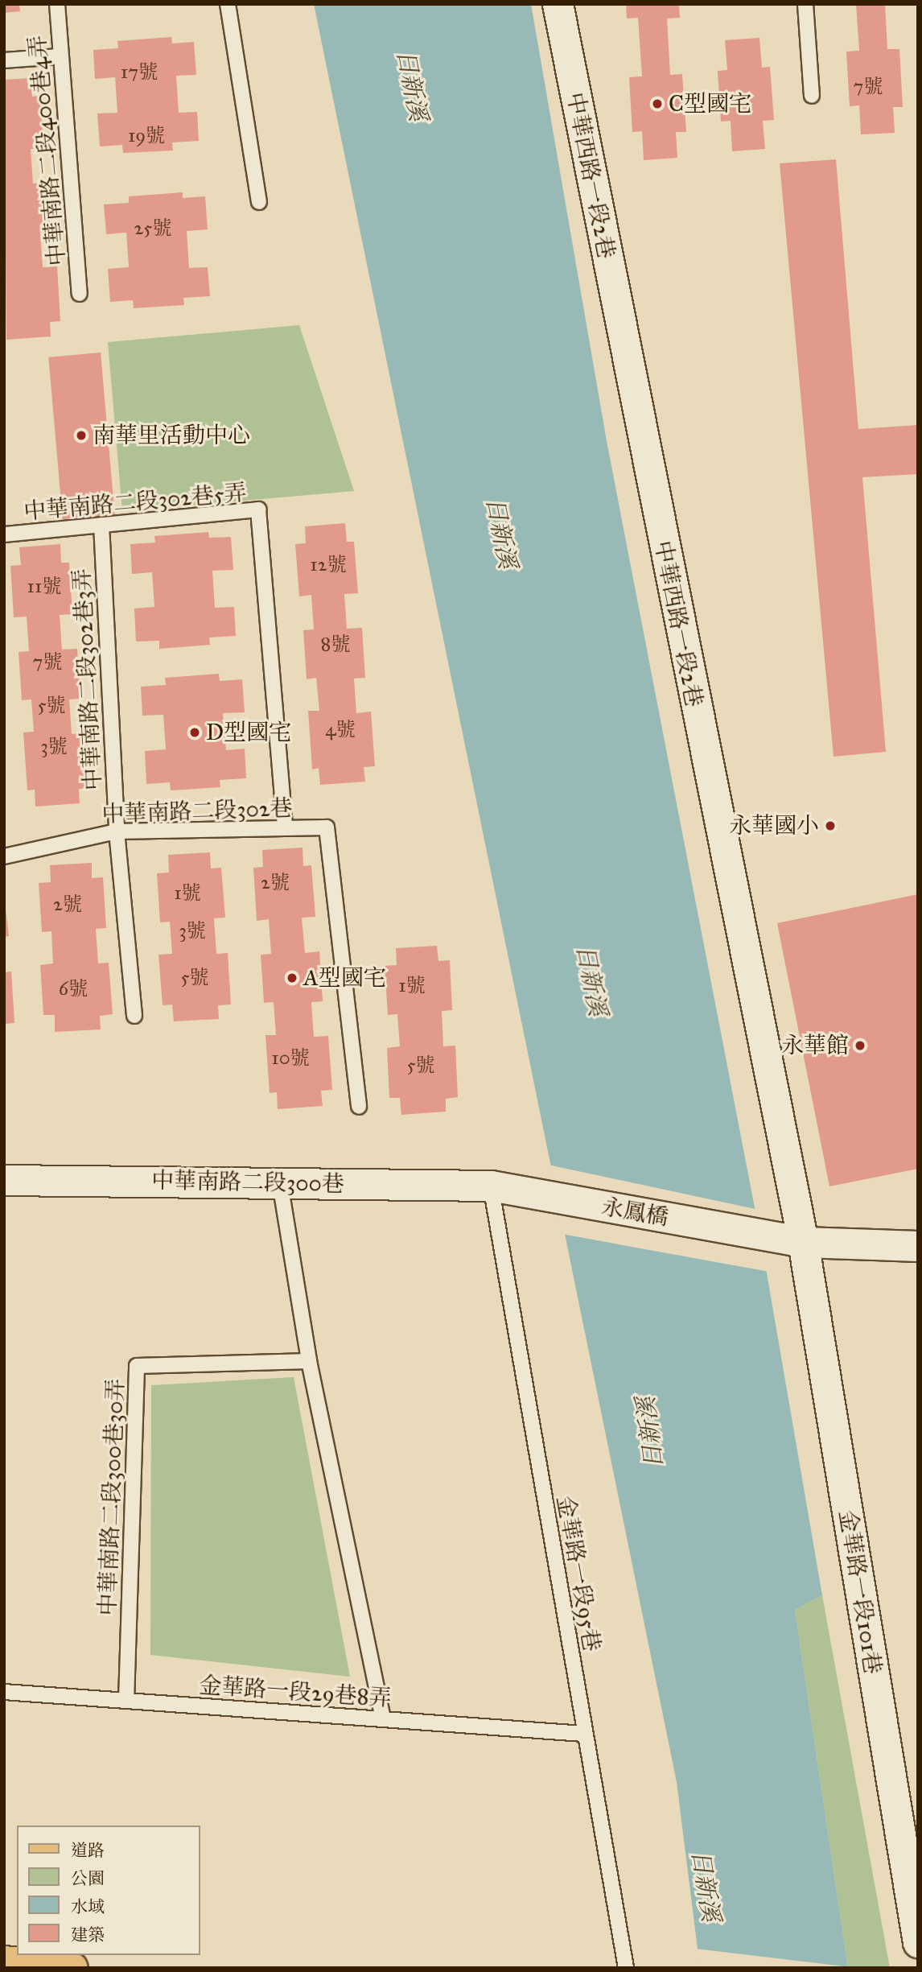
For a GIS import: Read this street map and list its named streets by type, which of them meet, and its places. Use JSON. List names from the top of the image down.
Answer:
{
  "streets": {
    "street": [
      "中華西路一段2巷",
      "中華南路二段300巷",
      "永鳳橋",
      "金華路一段101巷"
    ],
    "lane": [
      "中華南路二段400巷4弄",
      "中華南路二段302巷5弄",
      "中華南路二段302巷3弄",
      "中華南路二段302巷",
      "中華南路二段300巷30弄",
      "金華路一段95巷",
      "金華路一段29巷8弄"
    ]
  },
  "crossings": [
    ["中華西路一段2巷", "永鳳橋"],
    ["中華西路一段2巷", "金華路一段101巷"],
    ["中華南路二段302巷5弄", "中華南路二段302巷3弄"],
    ["中華南路二段302巷5弄", "中華南路二段302巷"],
    ["中華南路二段302巷3弄", "中華南路二段302巷"],
    ["中華南路二段300巷", "永鳳橋"],
    ["中華南路二段300巷", "金華路一段95巷"],
    ["永鳳橋", "金華路一段95巷"],
    ["永鳳橋", "金華路一段101巷"],
    ["中華南路二段300巷30弄", "金華路一段29巷8弄"],
    ["金華路一段95巷", "金華路一段29巷8弄"]
  ],
  "water": ["日新溪"],
  "places": [
    "C型國宅",
    "南華里活動中心",
    "D型國宅",
    "永華國小",
    "A型國宅",
    "永華館"
  ],
  "house_numbers": [
    "17號",
    "7號",
    "19號",
    "25號",
    "12號",
    "11號",
    "8號",
    "7號",
    "5號",
    "4號",
    "3號",
    "2號",
    "1號",
    "2號",
    "3號",
    "5號",
    "1號",
    "6號",
    "10號",
    "5號"
  ],
  "legend": [
    "道路",
    "公園",
    "水域",
    "建築"
  ]
}
